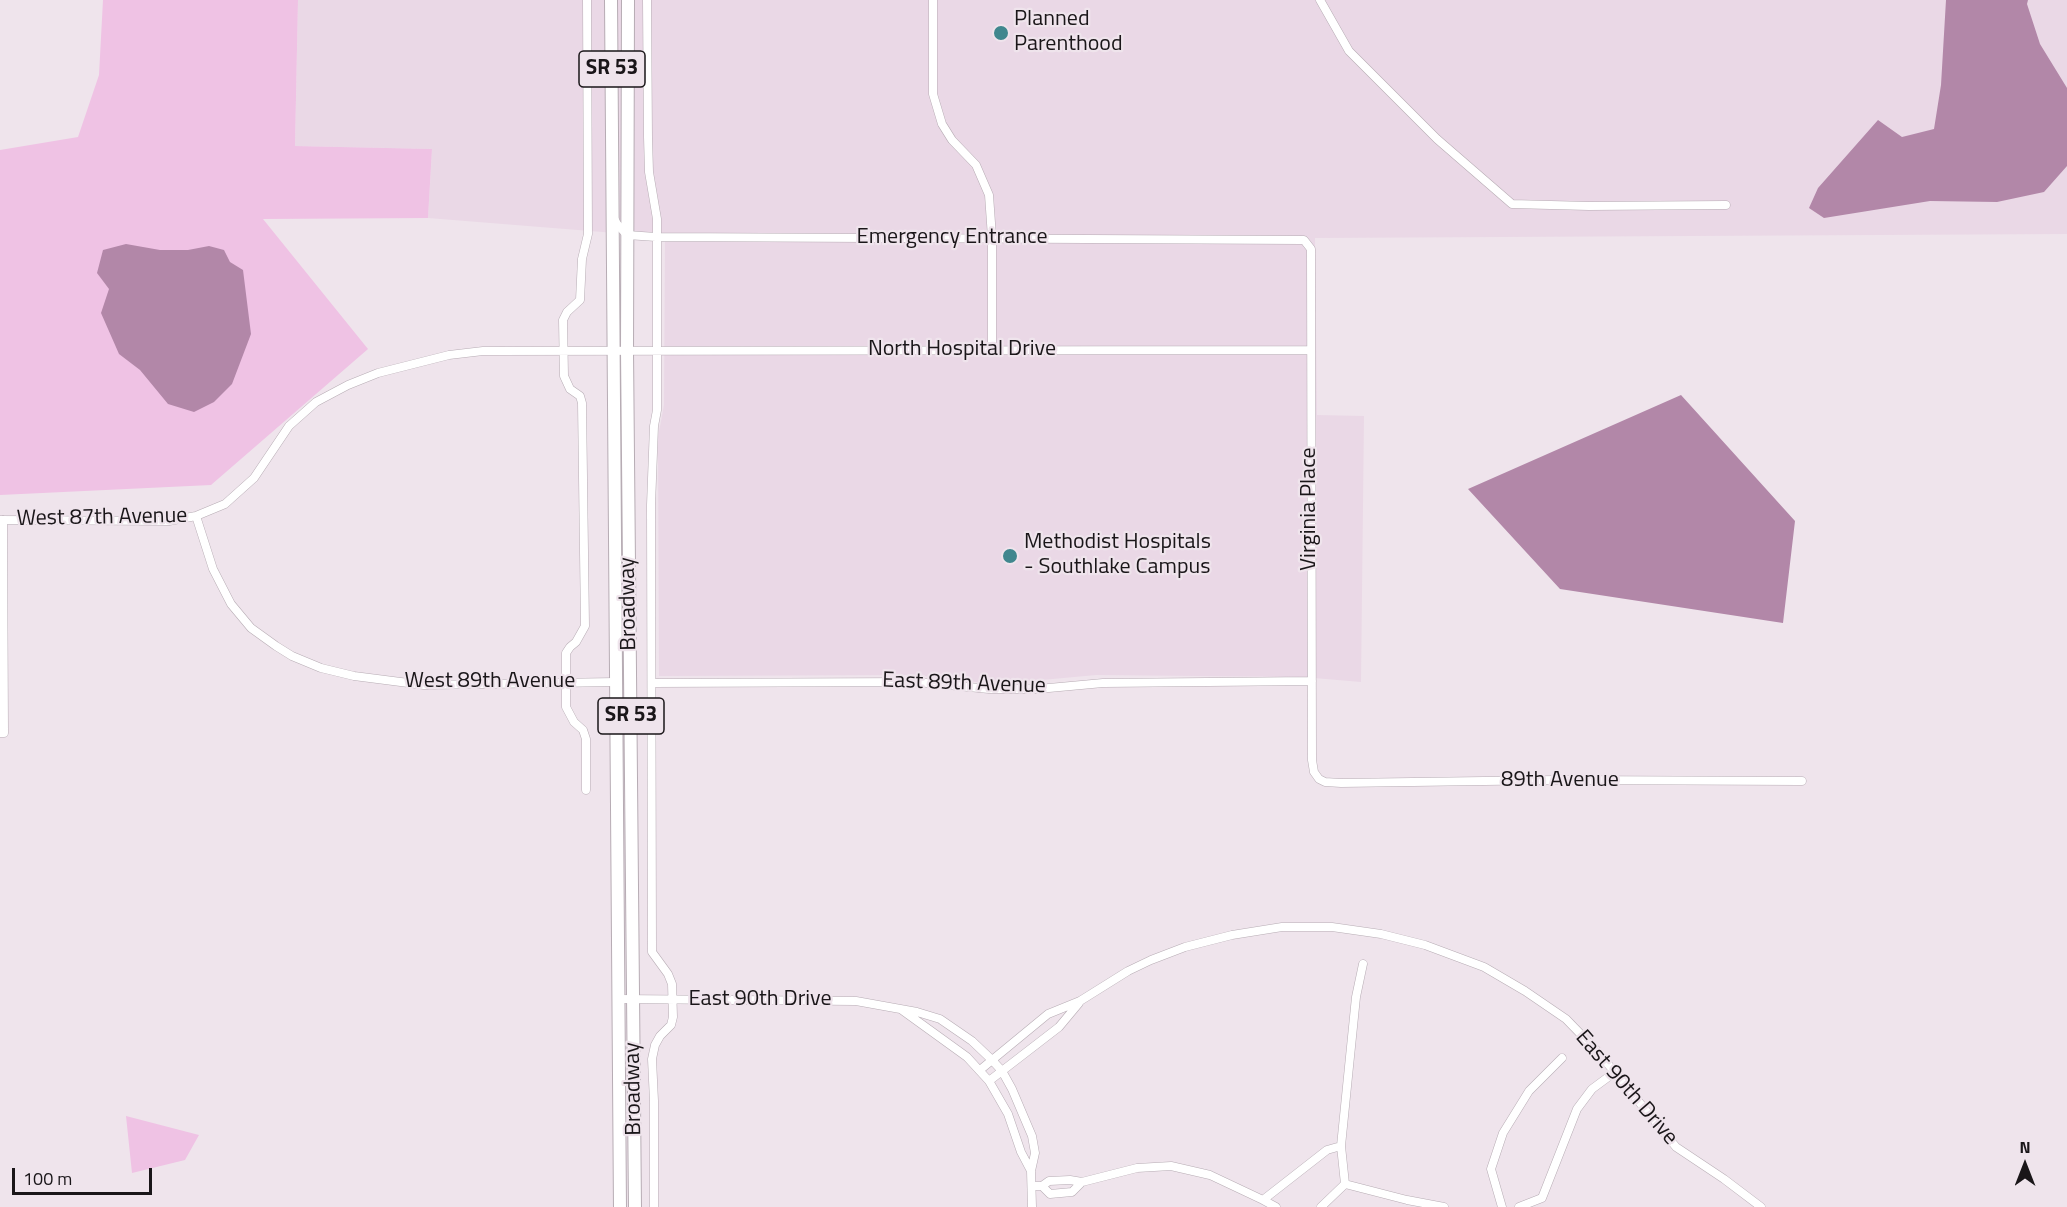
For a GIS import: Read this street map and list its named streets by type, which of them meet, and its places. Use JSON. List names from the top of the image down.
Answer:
{
  "streets": {
    "main road": ["SR 53", "Broadway"],
    "street": [
      "Emergency Entrance",
      "North Hospital Drive",
      "Virginia Place",
      "West 87th Avenue",
      "West 89th Avenue",
      "East 89th Avenue",
      "89th Avenue",
      "East 90th Drive"
    ]
  },
  "crossings": [
    ["Emergency Entrance", "Virginia Place"],
    ["Emergency Entrance", "Broadway"],
    ["North Hospital Drive", "Virginia Place"],
    ["North Hospital Drive", "West 87th Avenue"],
    ["North Hospital Drive", "Broadway"],
    ["Virginia Place", "East 89th Avenue"],
    ["Virginia Place", "89th Avenue"],
    ["West 87th Avenue", "Broadway"],
    ["West 87th Avenue", "West 89th Avenue"],
    ["Broadway", "West 89th Avenue"],
    ["Broadway", "East 90th Drive"]
  ],
  "places": ["Planned Parenthood", "Methodist Hospitals - Southlake Campus"],
  "scale_bar": "100 m",
  "north": "top"
}
